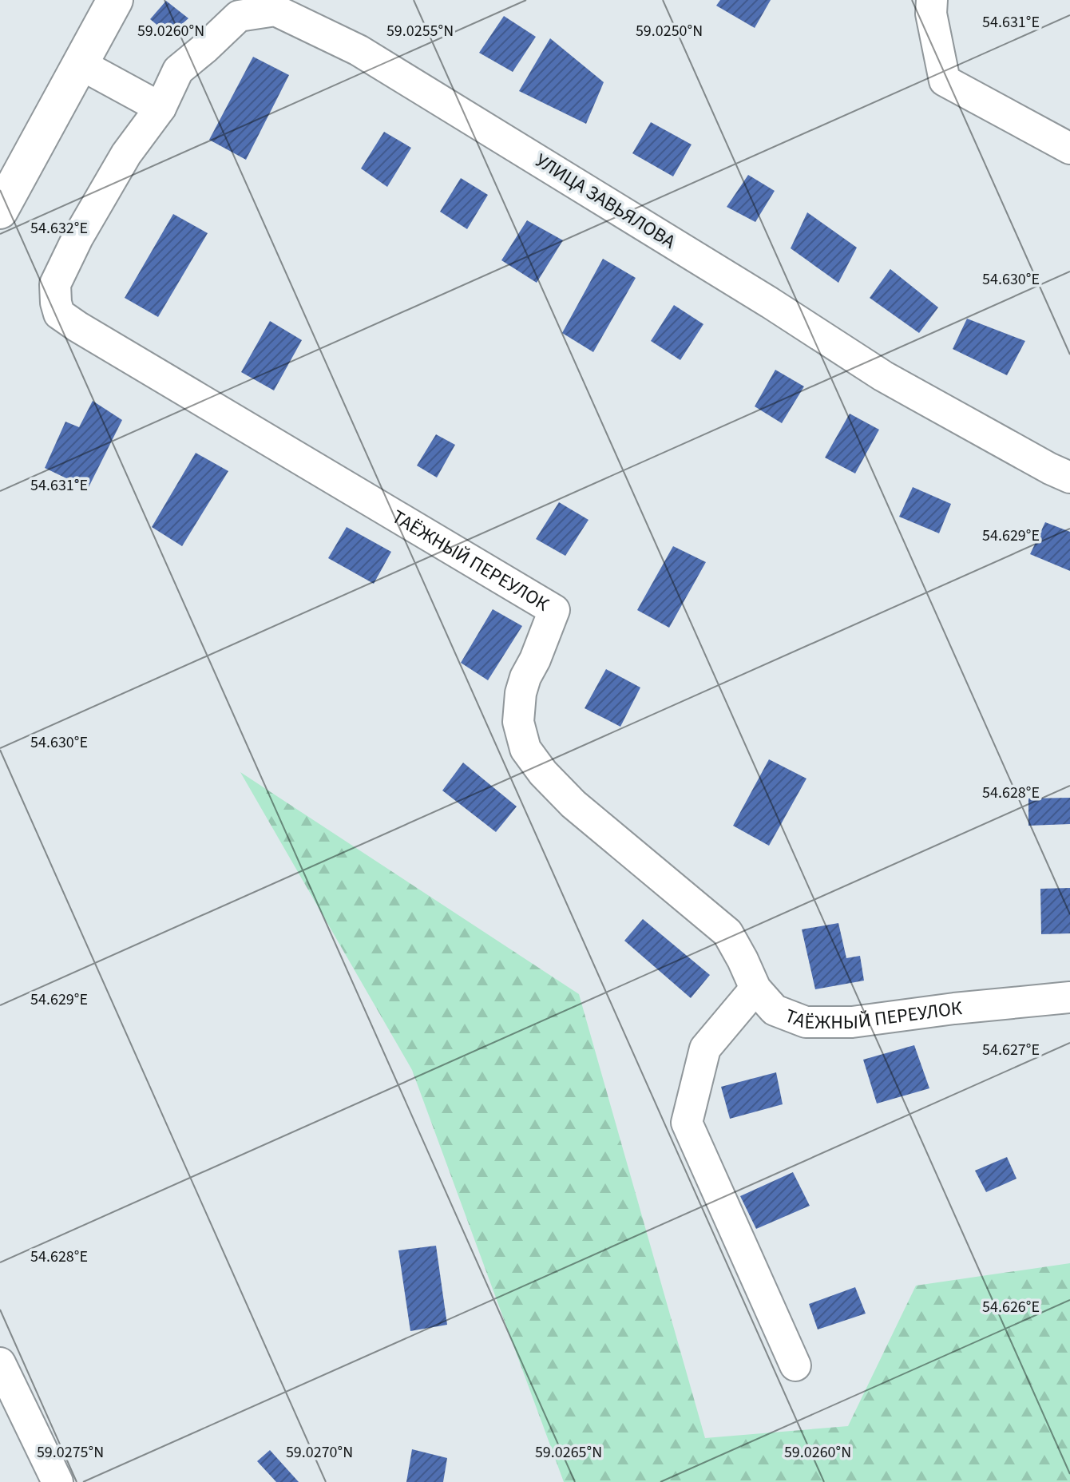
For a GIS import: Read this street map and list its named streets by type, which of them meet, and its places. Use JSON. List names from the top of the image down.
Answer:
{
  "streets": {
    "street": ["УЛИЦА ЗАВЬЯЛОВА", "ТАЁЖНЫЙ ПЕРЕУЛОК"]
  },
  "crossings": [
    ["УЛИЦА ЗАВЬЯЛОВА", "ТАЁЖНЫЙ ПЕРЕУЛОК"]
  ],
  "coordinates": [
    "54.631°E",
    "59.0260°N",
    "59.0250°N",
    "59.0255°N",
    "54.632°E",
    "54.630°E",
    "54.629°E",
    "54.628°E",
    "54.627°E",
    "54.626°E",
    "59.0275°N",
    "59.0270°N",
    "59.0265°N"
  ]
}
